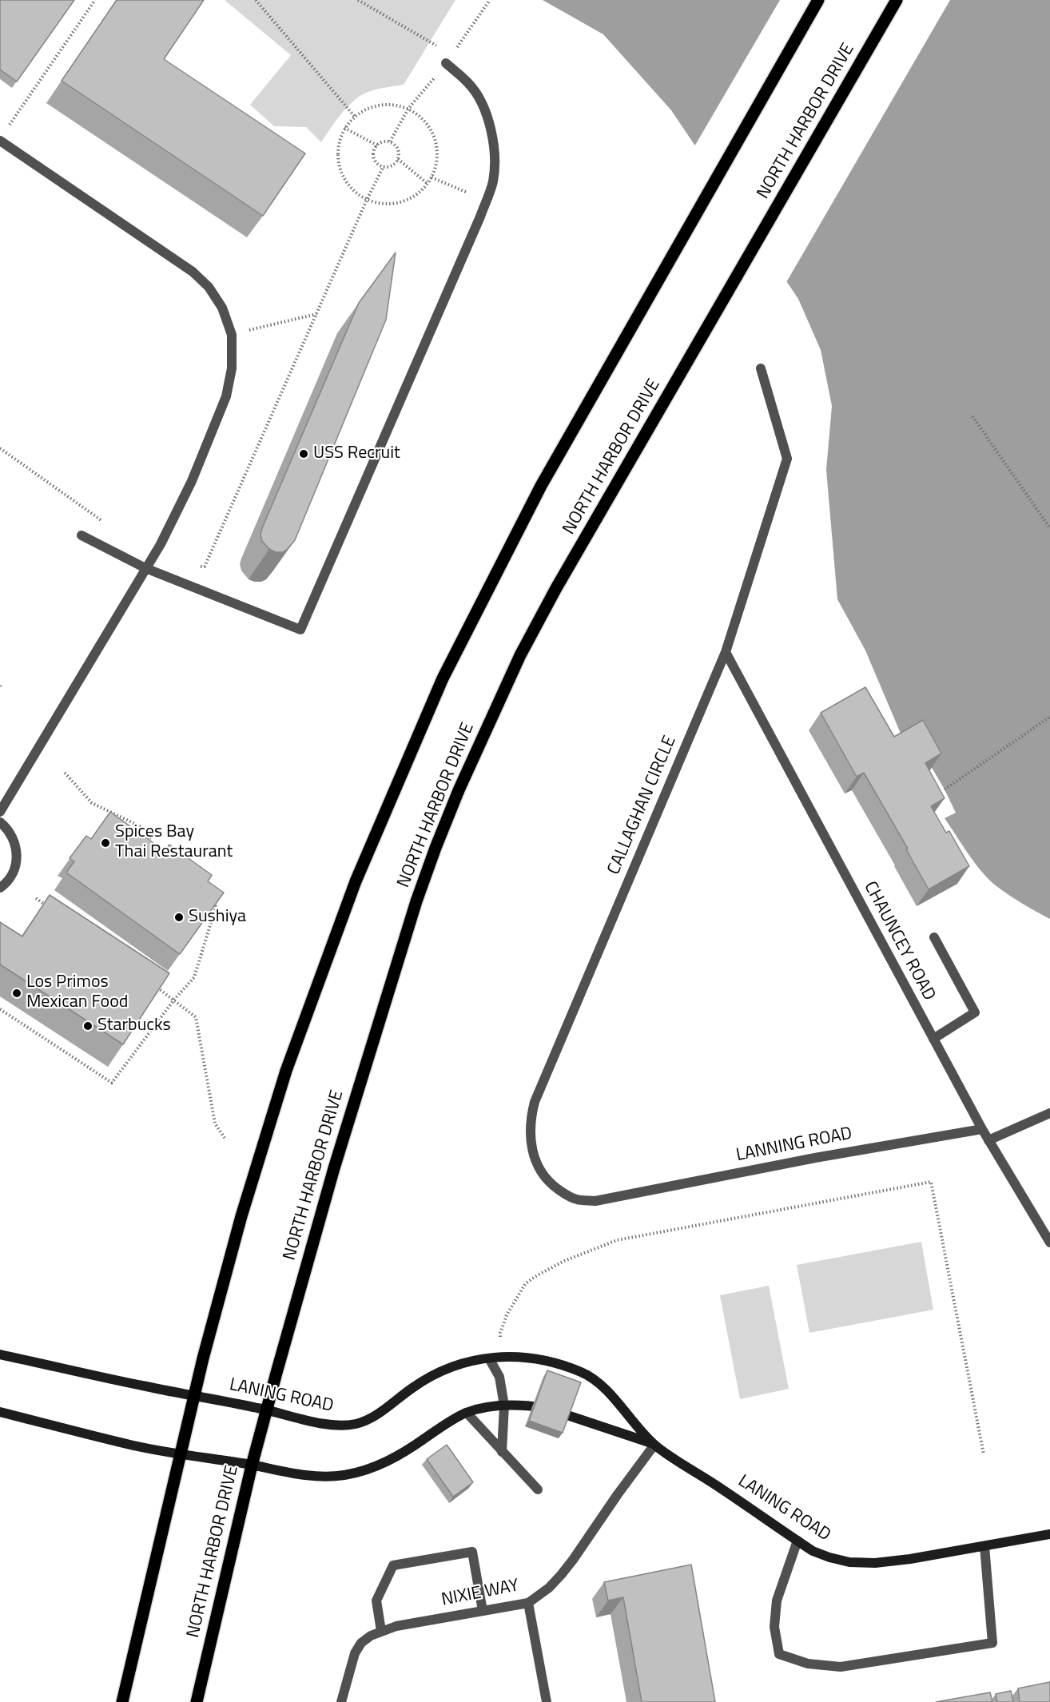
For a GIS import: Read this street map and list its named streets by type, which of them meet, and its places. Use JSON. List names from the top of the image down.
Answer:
{
  "streets": {
    "main road": ["NORTH HARBOR DRIVE"],
    "street": [
      "CALLAGHAN CIRCLE",
      "CHAUNCEY ROAD",
      "LANNING ROAD",
      "LANING ROAD",
      "NIXIE WAY"
    ]
  },
  "crossings": [
    ["NORTH HARBOR DRIVE", "LANING ROAD"],
    ["CALLAGHAN CIRCLE", "CHAUNCEY ROAD"],
    ["CALLAGHAN CIRCLE", "LANNING ROAD"],
    ["CHAUNCEY ROAD", "LANNING ROAD"],
    ["LANING ROAD", "NIXIE WAY"]
  ],
  "places": [
    "USS Recruit",
    "Spices Bay Thai Restaurant",
    "Sushiya",
    "Los Primos Mexican Food",
    "Starbucks"
  ]
}
